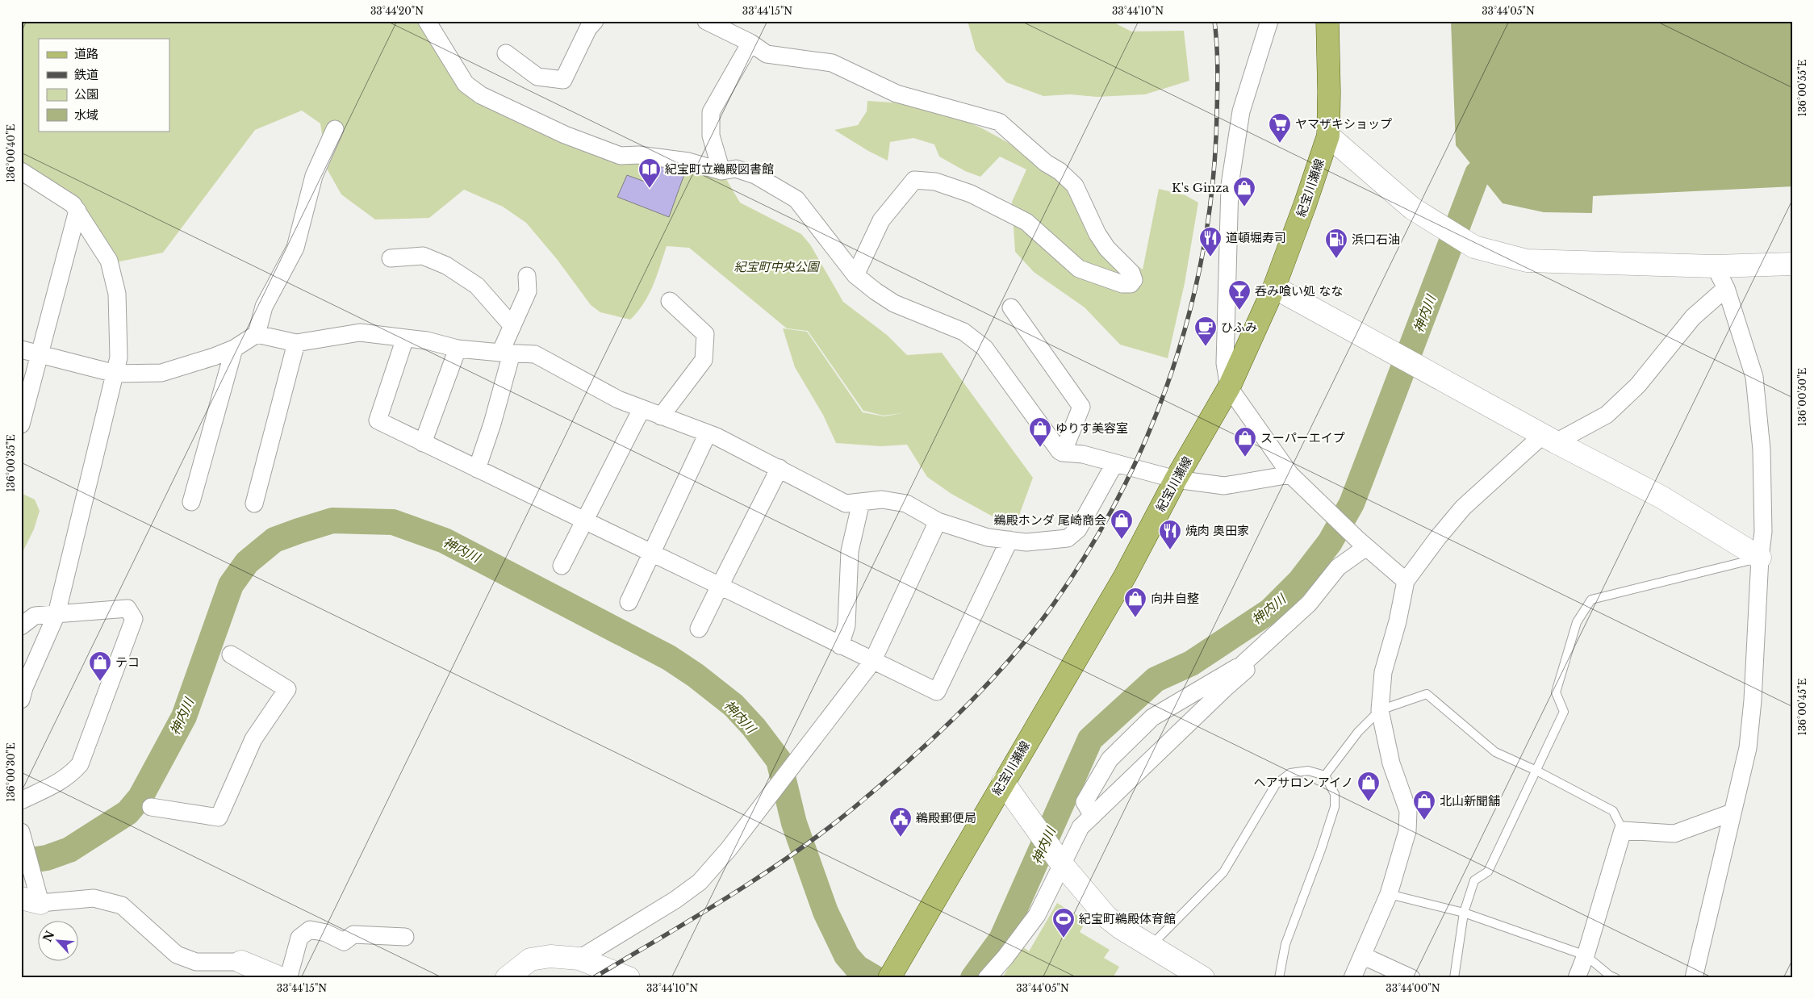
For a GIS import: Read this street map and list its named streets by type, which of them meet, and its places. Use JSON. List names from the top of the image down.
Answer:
{
  "streets": {
    "main road": ["紀宝川瀬線"]
  },
  "water": ["神内川"],
  "parks": ["紀宝町中央公園"],
  "places": {
    "supermarket": ["ヤマザキショップ"],
    "library": ["紀宝町立鵜殿図書館"],
    "shop": [
      "K's Ginza",
      "ゆりす美容室",
      "スーパーエイプ",
      "鵜殿ホンダ 尾崎商会",
      "向井自整",
      "テコ",
      "ヘアサロン アイノ",
      "北山新聞舗"
    ],
    "restaurant": ["道頓堀寿司", "焼肉 奥田家"],
    "fuel station": ["浜口石油"],
    "bar": ["呑み喰い処 なな"],
    "cafe": ["ひふみ"],
    "public building": ["鵜殿郵便局"],
    "sports": ["紀宝町鵜殿体育館"]
  },
  "legend": [
    "道路",
    "鉄道",
    "公園",
    "水域"
  ],
  "north": "top left",
  "coordinates": [
    "33°44'20\"N",
    "33°44'15\"N",
    "33°44'10\"N",
    "33°44'05\"N",
    "136°00'55\"E",
    "136°00'40\"E",
    "136°00'50\"E",
    "136°00'35\"E",
    "136°00'45\"E",
    "136°00'30\"E",
    "33°44'00\"N"
  ]
}
